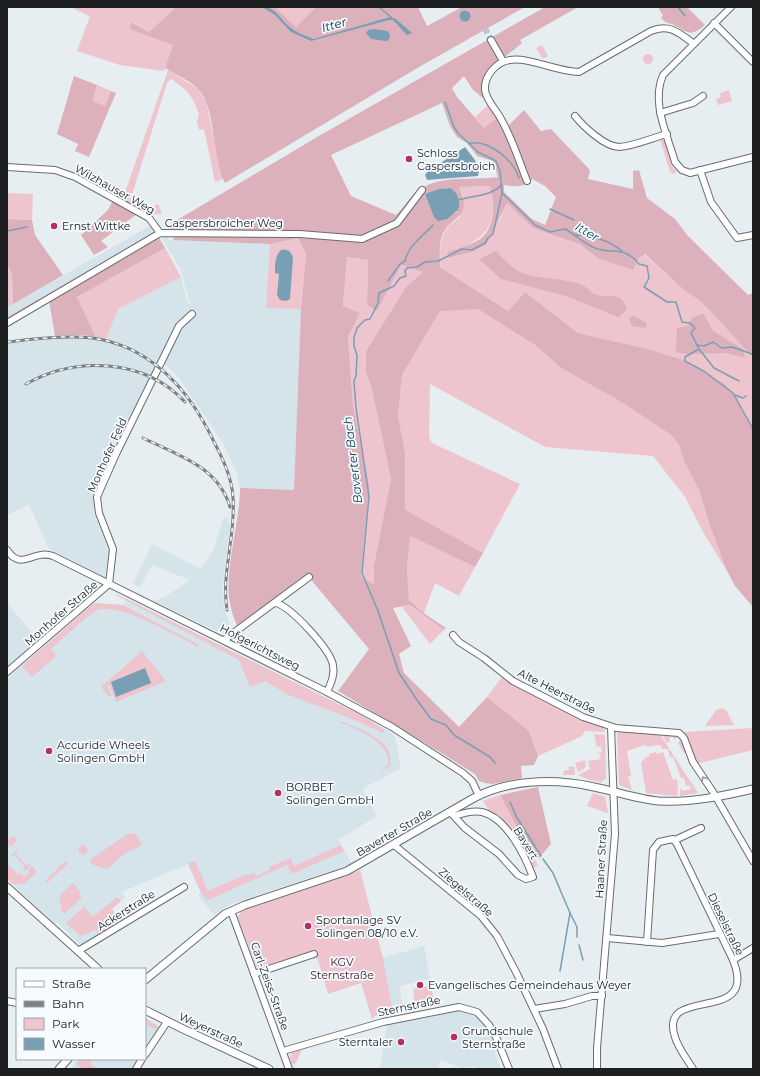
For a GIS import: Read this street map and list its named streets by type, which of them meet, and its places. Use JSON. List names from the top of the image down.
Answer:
{
  "streets": {
    "main road": ["Baverter Straße", "Weyerstraße"],
    "street": [
      "Wilzhauser Weg",
      "Caspersbroicher Weg",
      "Monhofer Feld",
      "Monhofer Straße",
      "Hofgerichtsweg",
      "Alte Heerstraße",
      "Bavert",
      "Haaner Straße",
      "Ziegelstraße",
      "Ackerstraße",
      "Dieselstraße",
      "Carl-Zeiss-Straße",
      "Sternstraße"
    ]
  },
  "crossings": [
    ["Wilzhauser Weg", "Caspersbroicher Weg"],
    ["Monhofer Feld", "Monhofer Straße"],
    ["Monhofer Feld", "Hofgerichtsweg"],
    ["Monhofer Straße", "Hofgerichtsweg"],
    ["Hofgerichtsweg", "Baverter Straße"],
    ["Baverter Straße", "Bavert"],
    ["Baverter Straße", "Haaner Straße"],
    ["Baverter Straße", "Ziegelstraße"],
    ["Baverter Straße", "Carl-Zeiss-Straße"],
    ["Carl-Zeiss-Straße", "Sternstraße"]
  ],
  "water": ["Itter", "Baverter Bach"],
  "parks": ["KGV Sternstraße"],
  "places": [
    "Schloss Caspersbroich",
    "Ernst Wittke",
    "Accuride Wheels Solingen GmbH",
    "BORBET Solingen GmbH",
    "Sportanlage SV Solingen 08/10 e.V.",
    "Evangelisches Gemeindehaus Weyer",
    "Grundschule Sternstraße",
    "Sterntaler"
  ],
  "legend": [
    "Straße",
    "Bahn",
    "Park",
    "Wasser"
  ]
}
